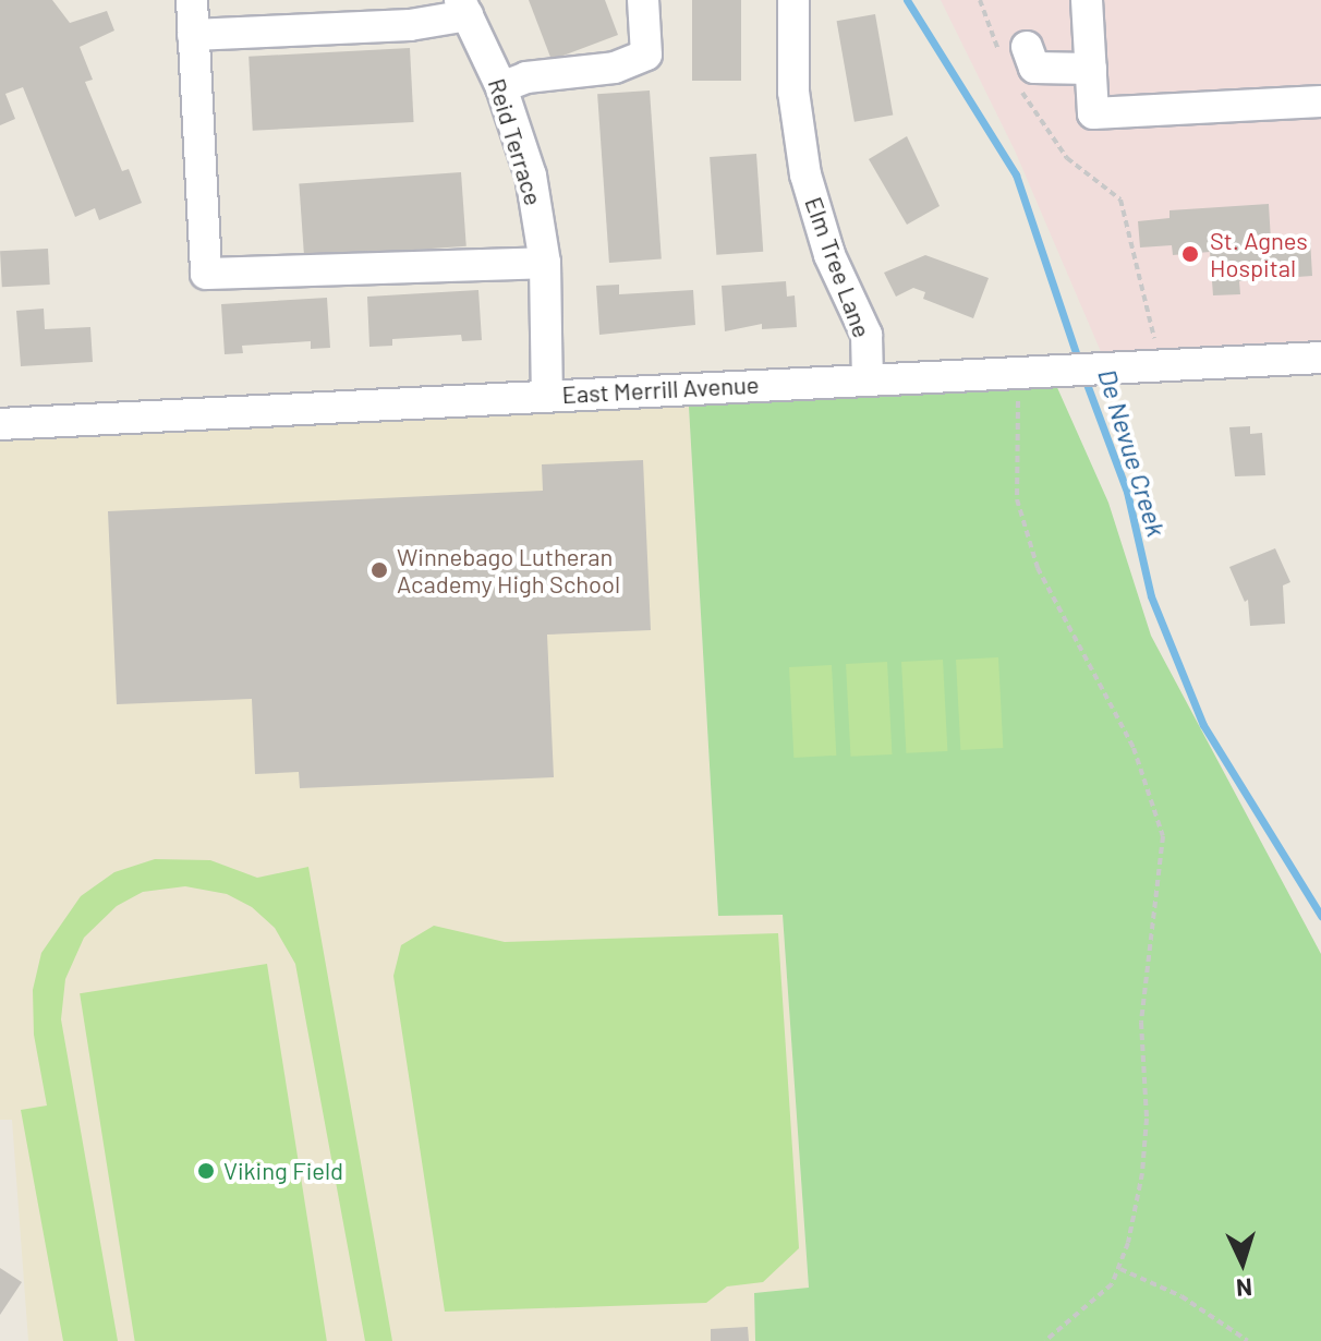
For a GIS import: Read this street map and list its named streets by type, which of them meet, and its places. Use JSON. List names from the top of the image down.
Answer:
{
  "streets": {
    "street": ["Reid Terrace", "Elm Tree Lane", "East Merrill Avenue"]
  },
  "crossings": [
    ["Reid Terrace", "East Merrill Avenue"],
    ["Elm Tree Lane", "East Merrill Avenue"]
  ],
  "water": ["De Nevue Creek"],
  "places": ["St. Agnes Hospital", "Winnebago Lutheran Academy High School", "Viking Field"],
  "north": "bottom"
}
